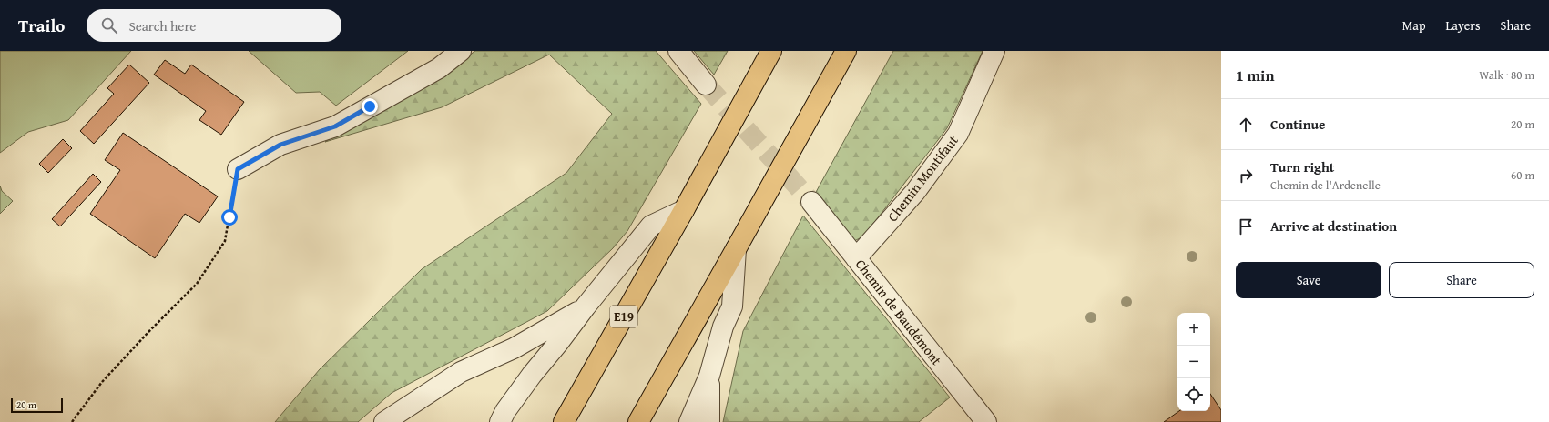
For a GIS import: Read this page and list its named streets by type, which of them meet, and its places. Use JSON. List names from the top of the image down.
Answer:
{
  "streets": {
    "highway": ["E19"],
    "street": ["Chemin Montifaut", "Chemin de Baudémont"]
  },
  "crossings": [
    ["Chemin Montifaut", "Chemin de Baudémont"]
  ],
  "scale_bar": "20 m",
  "page": {
    "header": "Trailo",
    "search": "Search here",
    "nav": ["Map", "Layers", "Share"],
    "heading": ["1 min", "Walk · 80 m"],
    "list": [
      ["Continue", "20 m"],
      ["Turn right", "Chemin de l'Ardenelle", "60 m"],
      "Arrive at destination"
    ],
    "buttons": ["Save", "Share"],
    "map_buttons": ["+", "−"],
    "scale": "20 m"
  }
}
